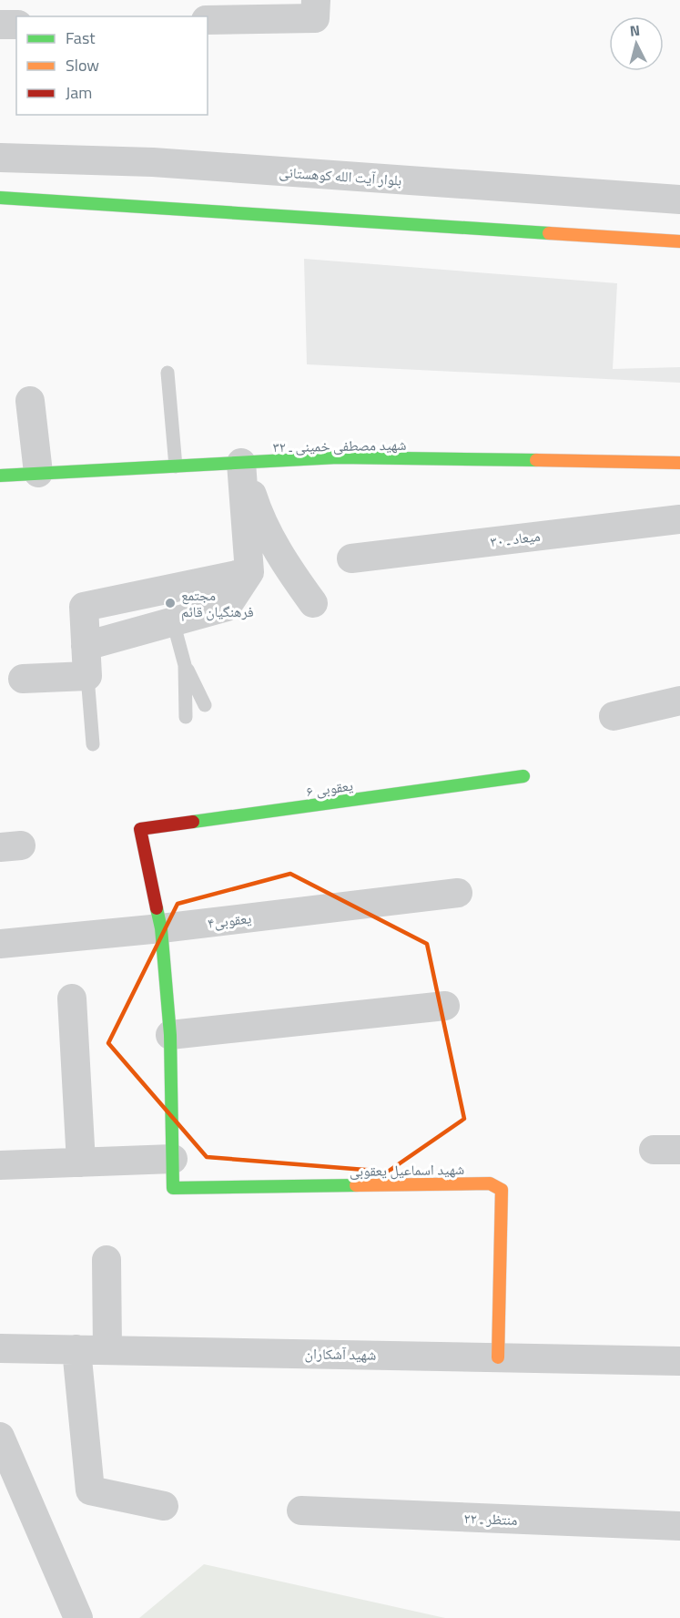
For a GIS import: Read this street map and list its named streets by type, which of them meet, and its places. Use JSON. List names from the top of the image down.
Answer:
{
  "streets": {
    "street": [
      "بلوار آیت الله کوهستانی",
      "شهید مصطفی خمینی ـ ۳۲",
      "میعاد ـ ۳۰",
      "یعقوبی ۶",
      "یعقوبی۴",
      "شهید اسماعیل یعقوبی",
      "شهید آشکاران",
      "منتظر ـ ۲۲"
    ]
  },
  "crossings": [
    ["یعقوبی ۶", "یعقوبی۴"],
    ["شهید اسماعیل یعقوبی", "شهید آشکاران"]
  ],
  "places": ["مجتمع فرهنگیان قائم"],
  "legend": ["Fast", "Slow", "Jam"],
  "north": "top"
}
